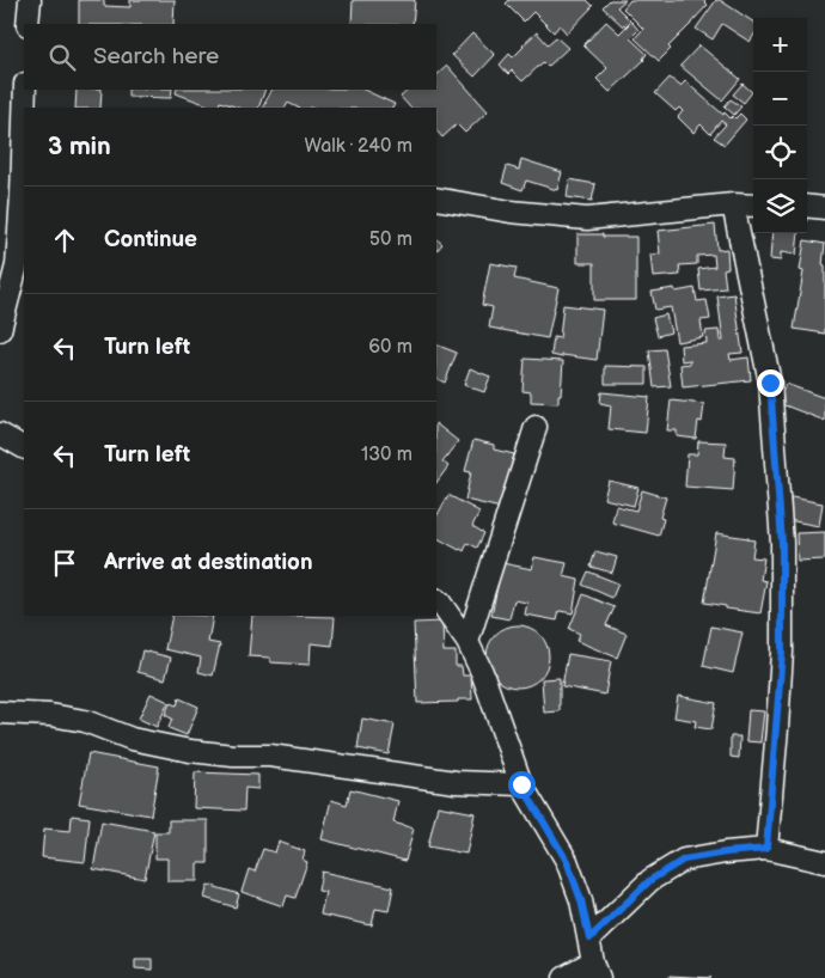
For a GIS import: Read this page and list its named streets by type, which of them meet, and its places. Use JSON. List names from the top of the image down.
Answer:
{
  "page": {
    "map_buttons": ["+", "−"],
    "search": "Search here",
    "heading": ["3 min", "Walk · 240 m"],
    "list": [
      ["Continue", "50 m"],
      ["Turn left", "60 m"],
      ["Turn left", "130 m"],
      "Arrive at destination"
    ]
  }
}
